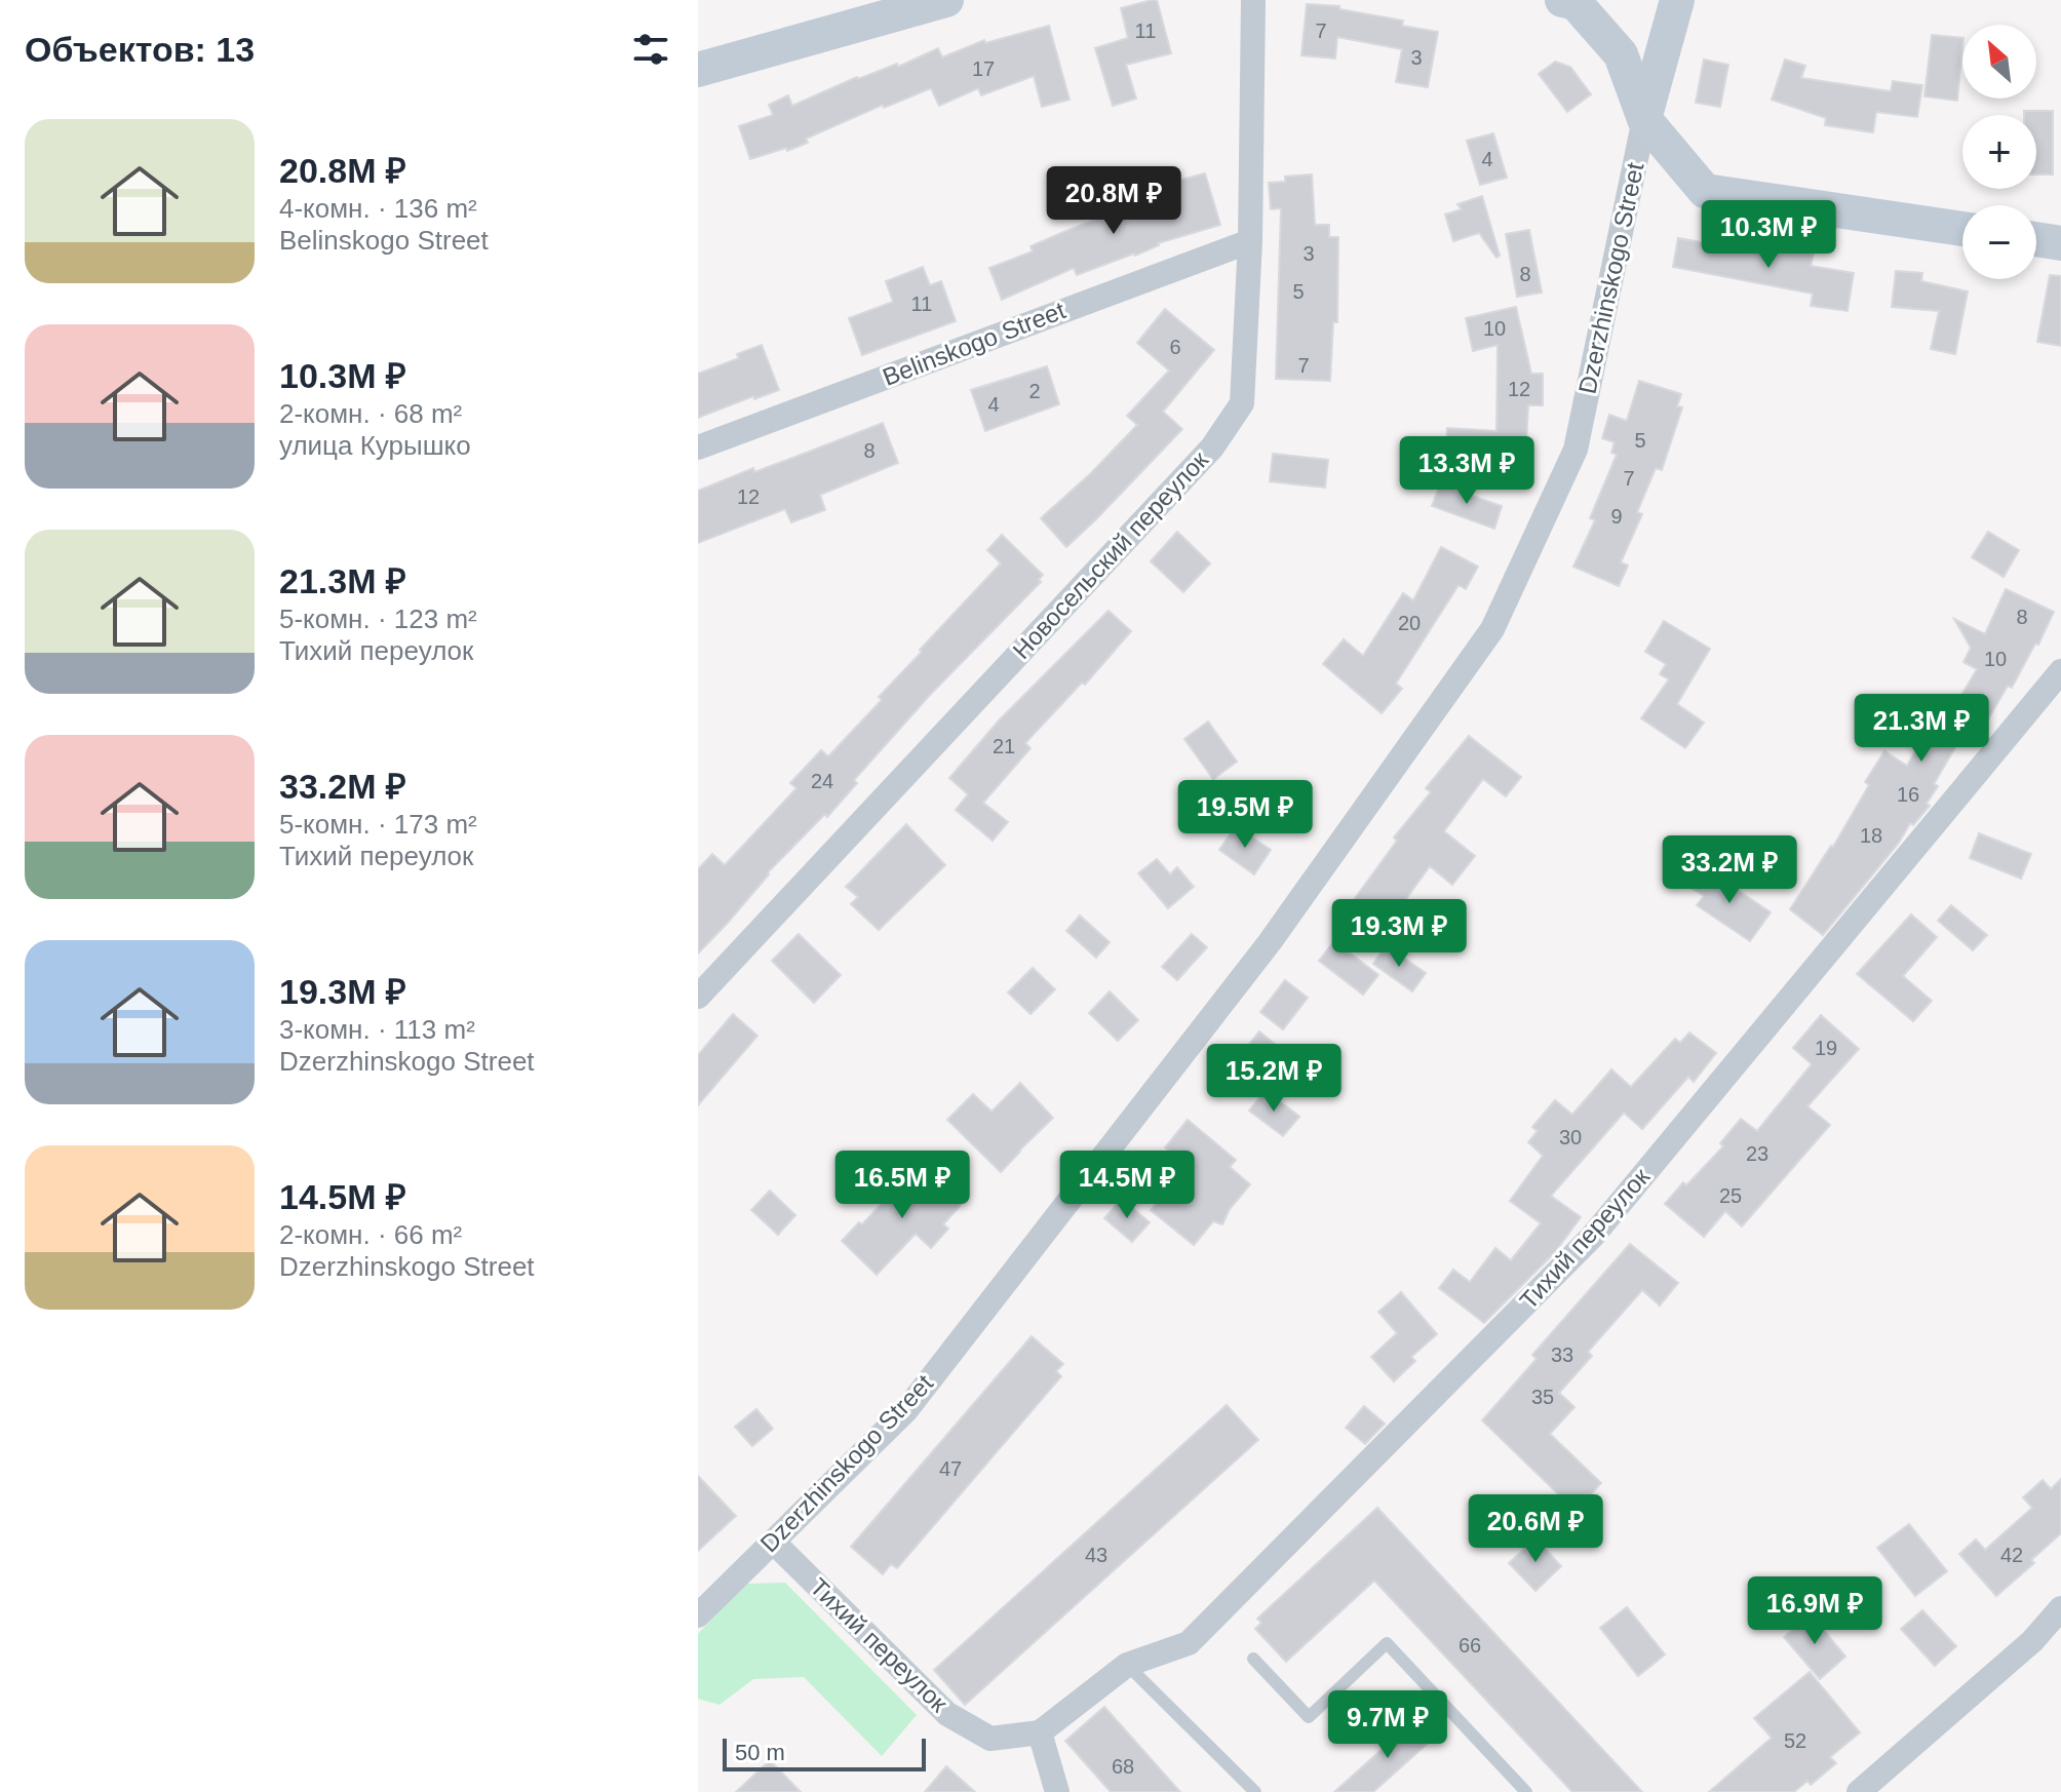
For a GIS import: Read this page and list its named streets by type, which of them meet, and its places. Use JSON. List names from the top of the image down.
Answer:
{
  "streets": {
    "street": [
      "Dzerzhinskogo Street",
      "Belinskogo Street",
      "Новосельский переулок",
      "Тихий переулок"
    ]
  },
  "crossings": [
    ["Dzerzhinskogo Street", "Тихий переулок"],
    ["Belinskogo Street", "Новосельский переулок"]
  ],
  "house_numbers": [
    "11",
    "7",
    "3",
    "17",
    "4",
    "3",
    "8",
    "5",
    "11",
    "10",
    "6",
    "7",
    "12",
    "2",
    "4",
    "5",
    "8",
    "7",
    "12",
    "9",
    "8",
    "20",
    "10",
    "21",
    "24",
    "16",
    "18",
    "19",
    "30",
    "23",
    "25",
    "33",
    "35",
    "47",
    "43",
    "42",
    "66",
    "52",
    "68"
  ],
  "scale_bar": "50 m",
  "north": "top left",
  "page": {
    "heading": "Объектов: 13",
    "map_buttons": ["+", "−"],
    "list": [
      {
        "name": "20.8M ₽",
        "note": "4-комн. · 136 m² · Belinskogo Street"
      },
      {
        "name": "10.3M ₽",
        "note": "2-комн. · 68 m² · улица Курышко"
      },
      {
        "name": "21.3M ₽",
        "note": "5-комн. · 123 m² · Тихий переулок"
      },
      {
        "name": "33.2M ₽",
        "note": "5-комн. · 173 m² · Тихий переулок"
      },
      {
        "name": "19.3M ₽",
        "note": "3-комн. · 113 m² · Dzerzhinskogo Street"
      },
      {
        "name": "14.5M ₽",
        "note": "2-комн. · 66 m² · Dzerzhinskogo Street"
      }
    ],
    "price": [
      "20.8M ₽",
      "10.3M ₽",
      "13.3M ₽",
      "21.3M ₽",
      "19.5M ₽",
      "33.2M ₽",
      "19.3M ₽",
      "15.2M ₽",
      "16.5M ₽",
      "14.5M ₽",
      "20.6M ₽",
      "16.9M ₽",
      "9.7M ₽"
    ],
    "scale": "50 m"
  }
}
